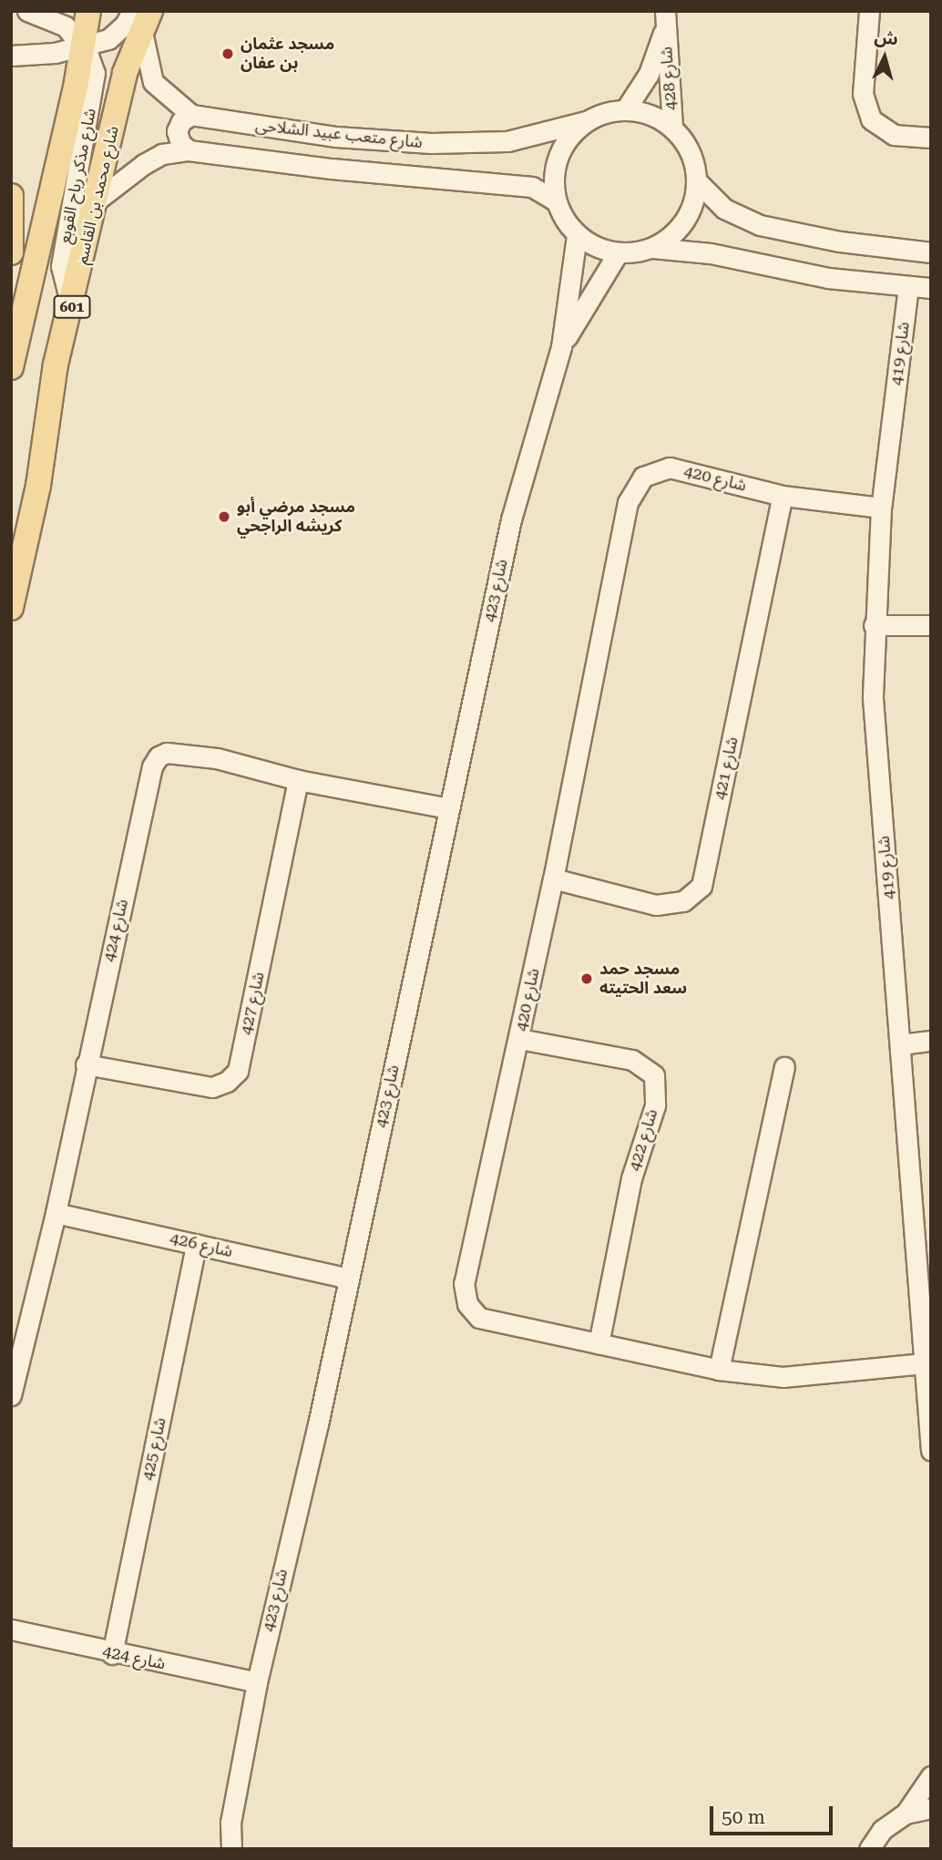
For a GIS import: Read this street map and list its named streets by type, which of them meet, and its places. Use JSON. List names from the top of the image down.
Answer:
{
  "streets": {
    "main road": ["شارع محمد بن القاسم", "601"],
    "street": [
      "شارع 428",
      "شارع متعب عبيد الشلاحى",
      "شارع مذكر رباح القوبع",
      "شارع 419",
      "شارع 420",
      "شارع 423",
      "شارع 421",
      "شارع 424",
      "شارع 427",
      "شارع 422",
      "شارع 426",
      "شارع 425"
    ]
  },
  "crossings": [
    ["شارع 428", "شارع متعب عبيد الشلاحى"],
    ["شارع 428", "شارع 423"],
    ["شارع متعب عبيد الشلاحى", "شارع محمد بن القاسم"],
    ["شارع متعب عبيد الشلاحى", "شارع 423"],
    ["شارع مذكر رباح القوبع", "شارع محمد بن القاسم"],
    ["شارع 419", "شارع 420"],
    ["شارع 420", "شارع 421"],
    ["شارع 420", "شارع 422"],
    ["شارع 423", "شارع 424"],
    ["شارع 423", "شارع 426"],
    ["شارع 424", "شارع 427"],
    ["شارع 424", "شارع 426"],
    ["شارع 424", "شارع 425"],
    ["شارع 426", "شارع 425"]
  ],
  "places": ["مسجد عثمان بن عفان", "مسجد مرضي أبو كريشه الراجحي", "مسجد حمد سعد الحتيته"],
  "scale_bar": "50 m",
  "north": "top"
}
